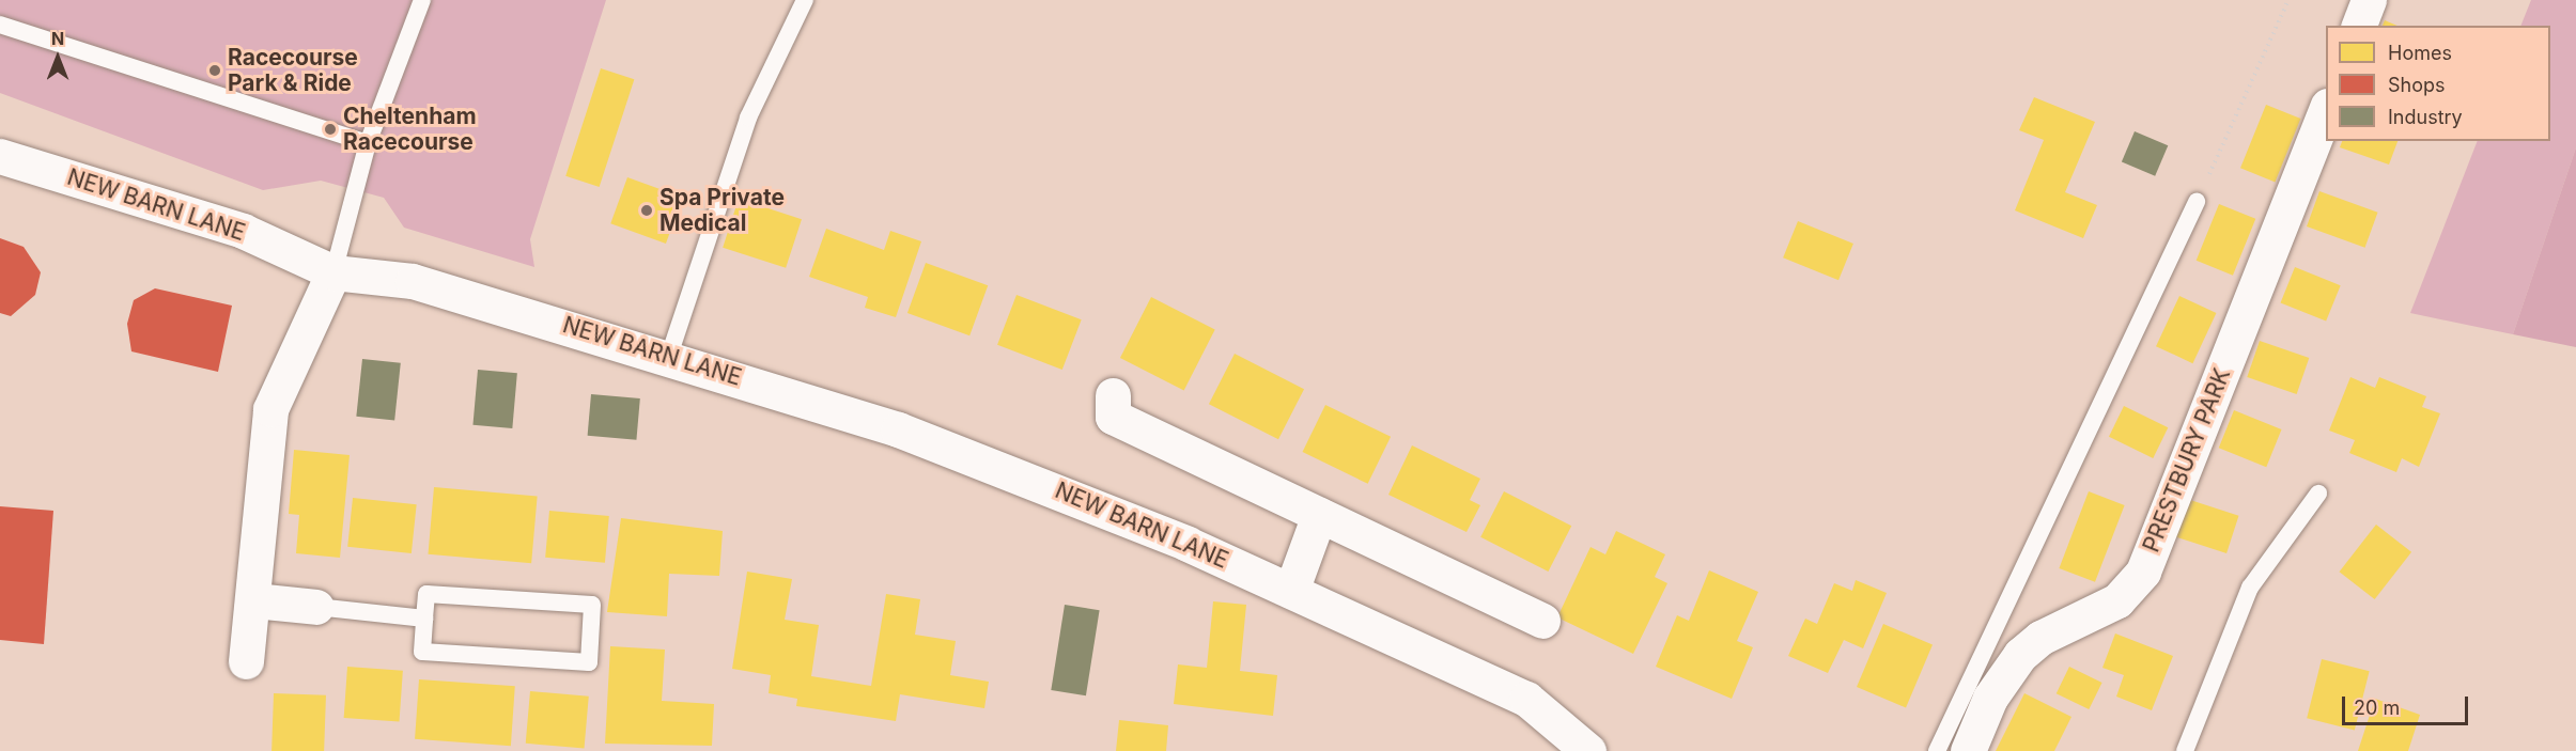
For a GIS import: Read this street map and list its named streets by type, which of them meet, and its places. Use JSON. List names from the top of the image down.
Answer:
{
  "streets": {
    "street": ["NEW BARN LANE", "PRESTBURY PARK"]
  },
  "places": ["Racecourse Park & Ride", "Cheltenham Racecourse", "Spa Private Medical"],
  "legend": ["Homes", "Shops", "Industry"],
  "scale_bar": "20 m",
  "north": "top"
}
